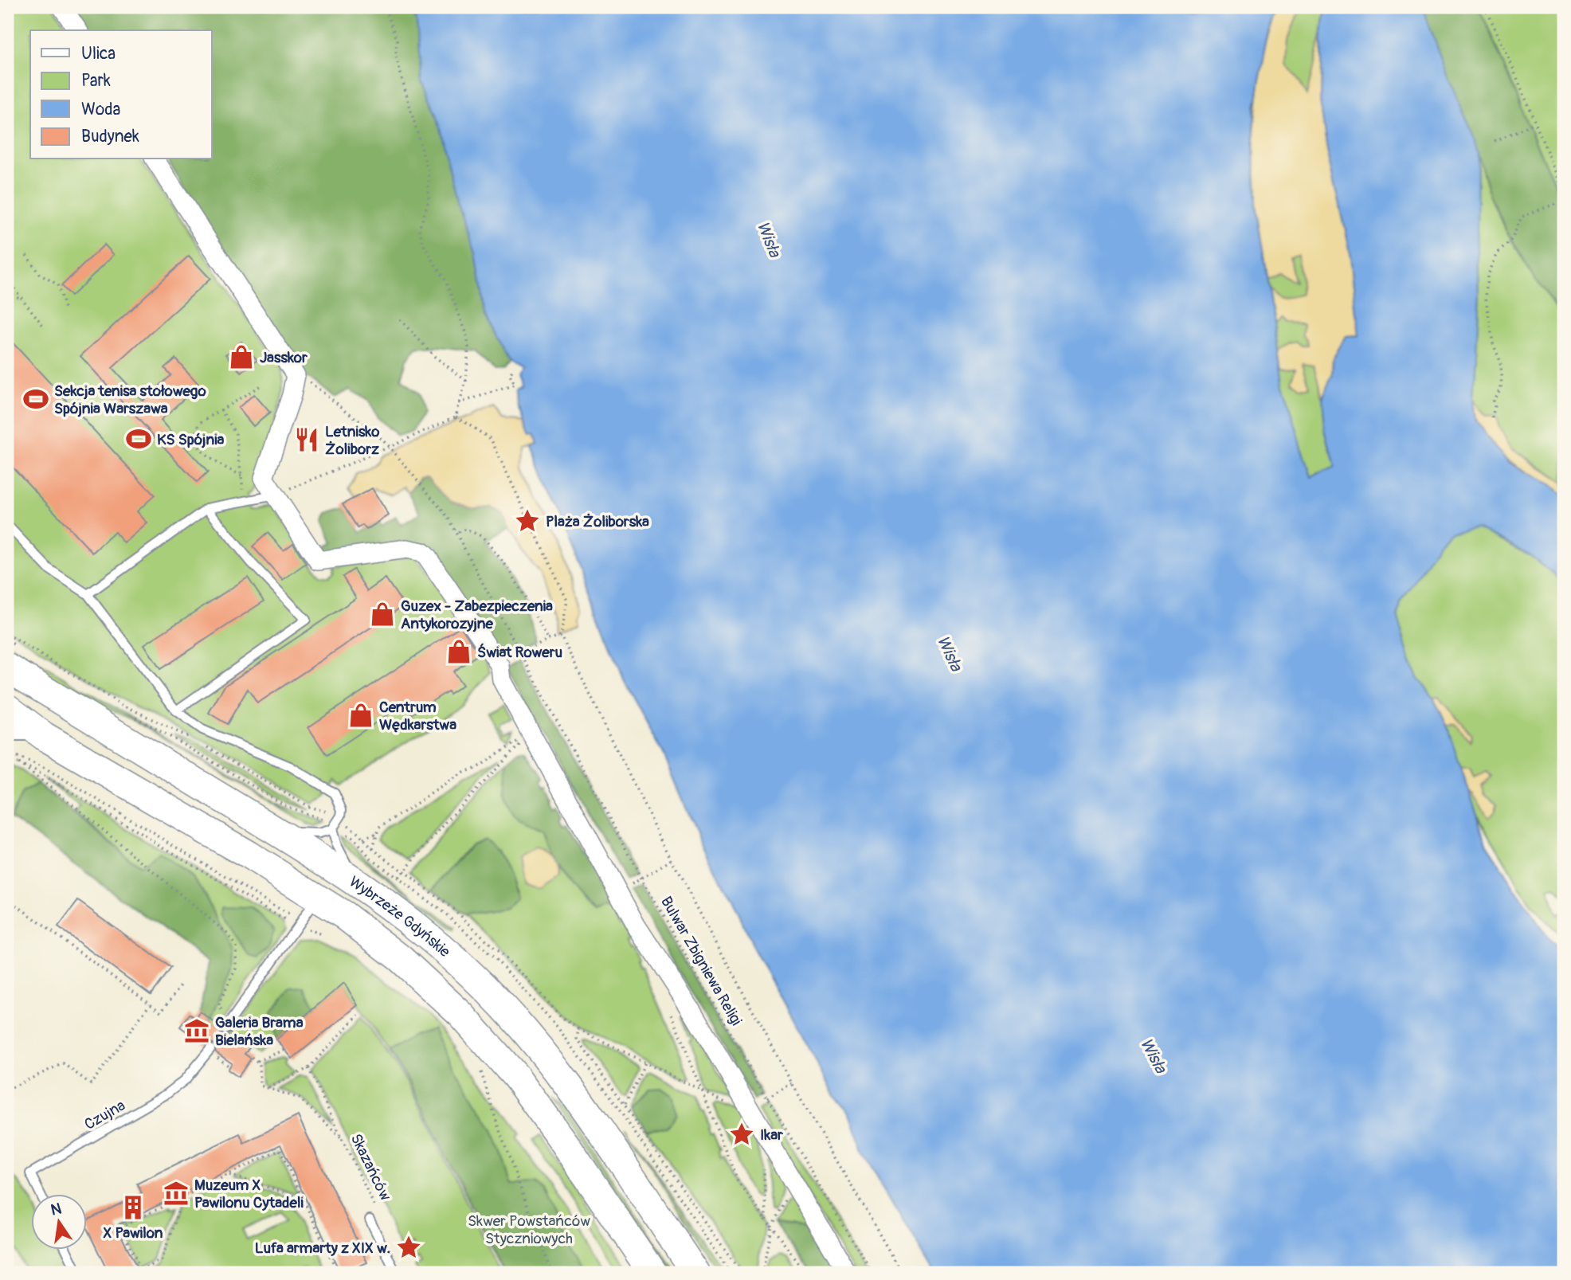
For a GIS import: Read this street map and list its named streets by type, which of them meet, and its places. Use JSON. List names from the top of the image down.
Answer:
{
  "streets": {
    "main road": ["Wybrzeże Gdyńskie"],
    "lane": ["Czujna", "Skazańców"],
    "path": ["Bulwar Zbigniewa Religi"]
  },
  "water": ["Wisła"],
  "parks": ["Skwer Powstańców Styczniowych"],
  "places": {
    "shop": [
      "Jasskor",
      "Guzex - Zabezpieczenia Antykorozyjne",
      "Świat Roweru",
      "Centrum Wędkarstwa"
    ],
    "sports": ["Sekcja tenisa stołowego Spójnia Warszawa", "KS Spójnia"],
    "restaurant": ["Letnisko Żoliborz"],
    "place": ["Plaża Żoliborska", "Ikar", "Lufa armarty z XIX w."],
    "museum": ["Galeria Brama Bielańska", "Muzeum X Pawilonu Cytadeli"],
    "building": ["X Pawilon"]
  },
  "legend": [
    "Ulica",
    "Park",
    "Woda",
    "Budynek"
  ],
  "north": "top"
}
